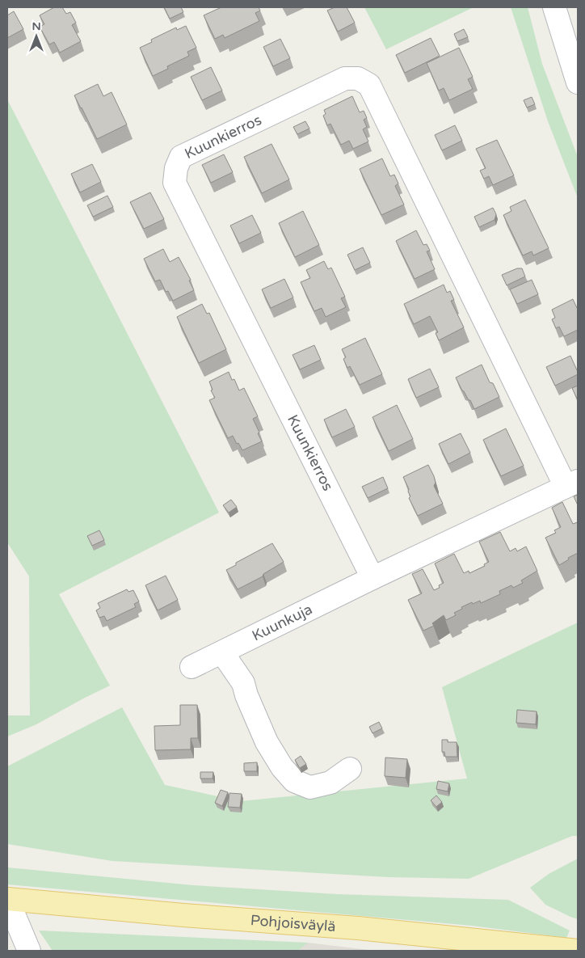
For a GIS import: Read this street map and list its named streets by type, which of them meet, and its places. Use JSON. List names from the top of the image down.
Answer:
{
  "streets": {
    "main road": ["Pohjoisväylä"],
    "street": ["Kuunkierros", "Kuunkuja"]
  },
  "crossings": [
    ["Kuunkierros", "Kuunkuja"]
  ],
  "north": "top"
}
